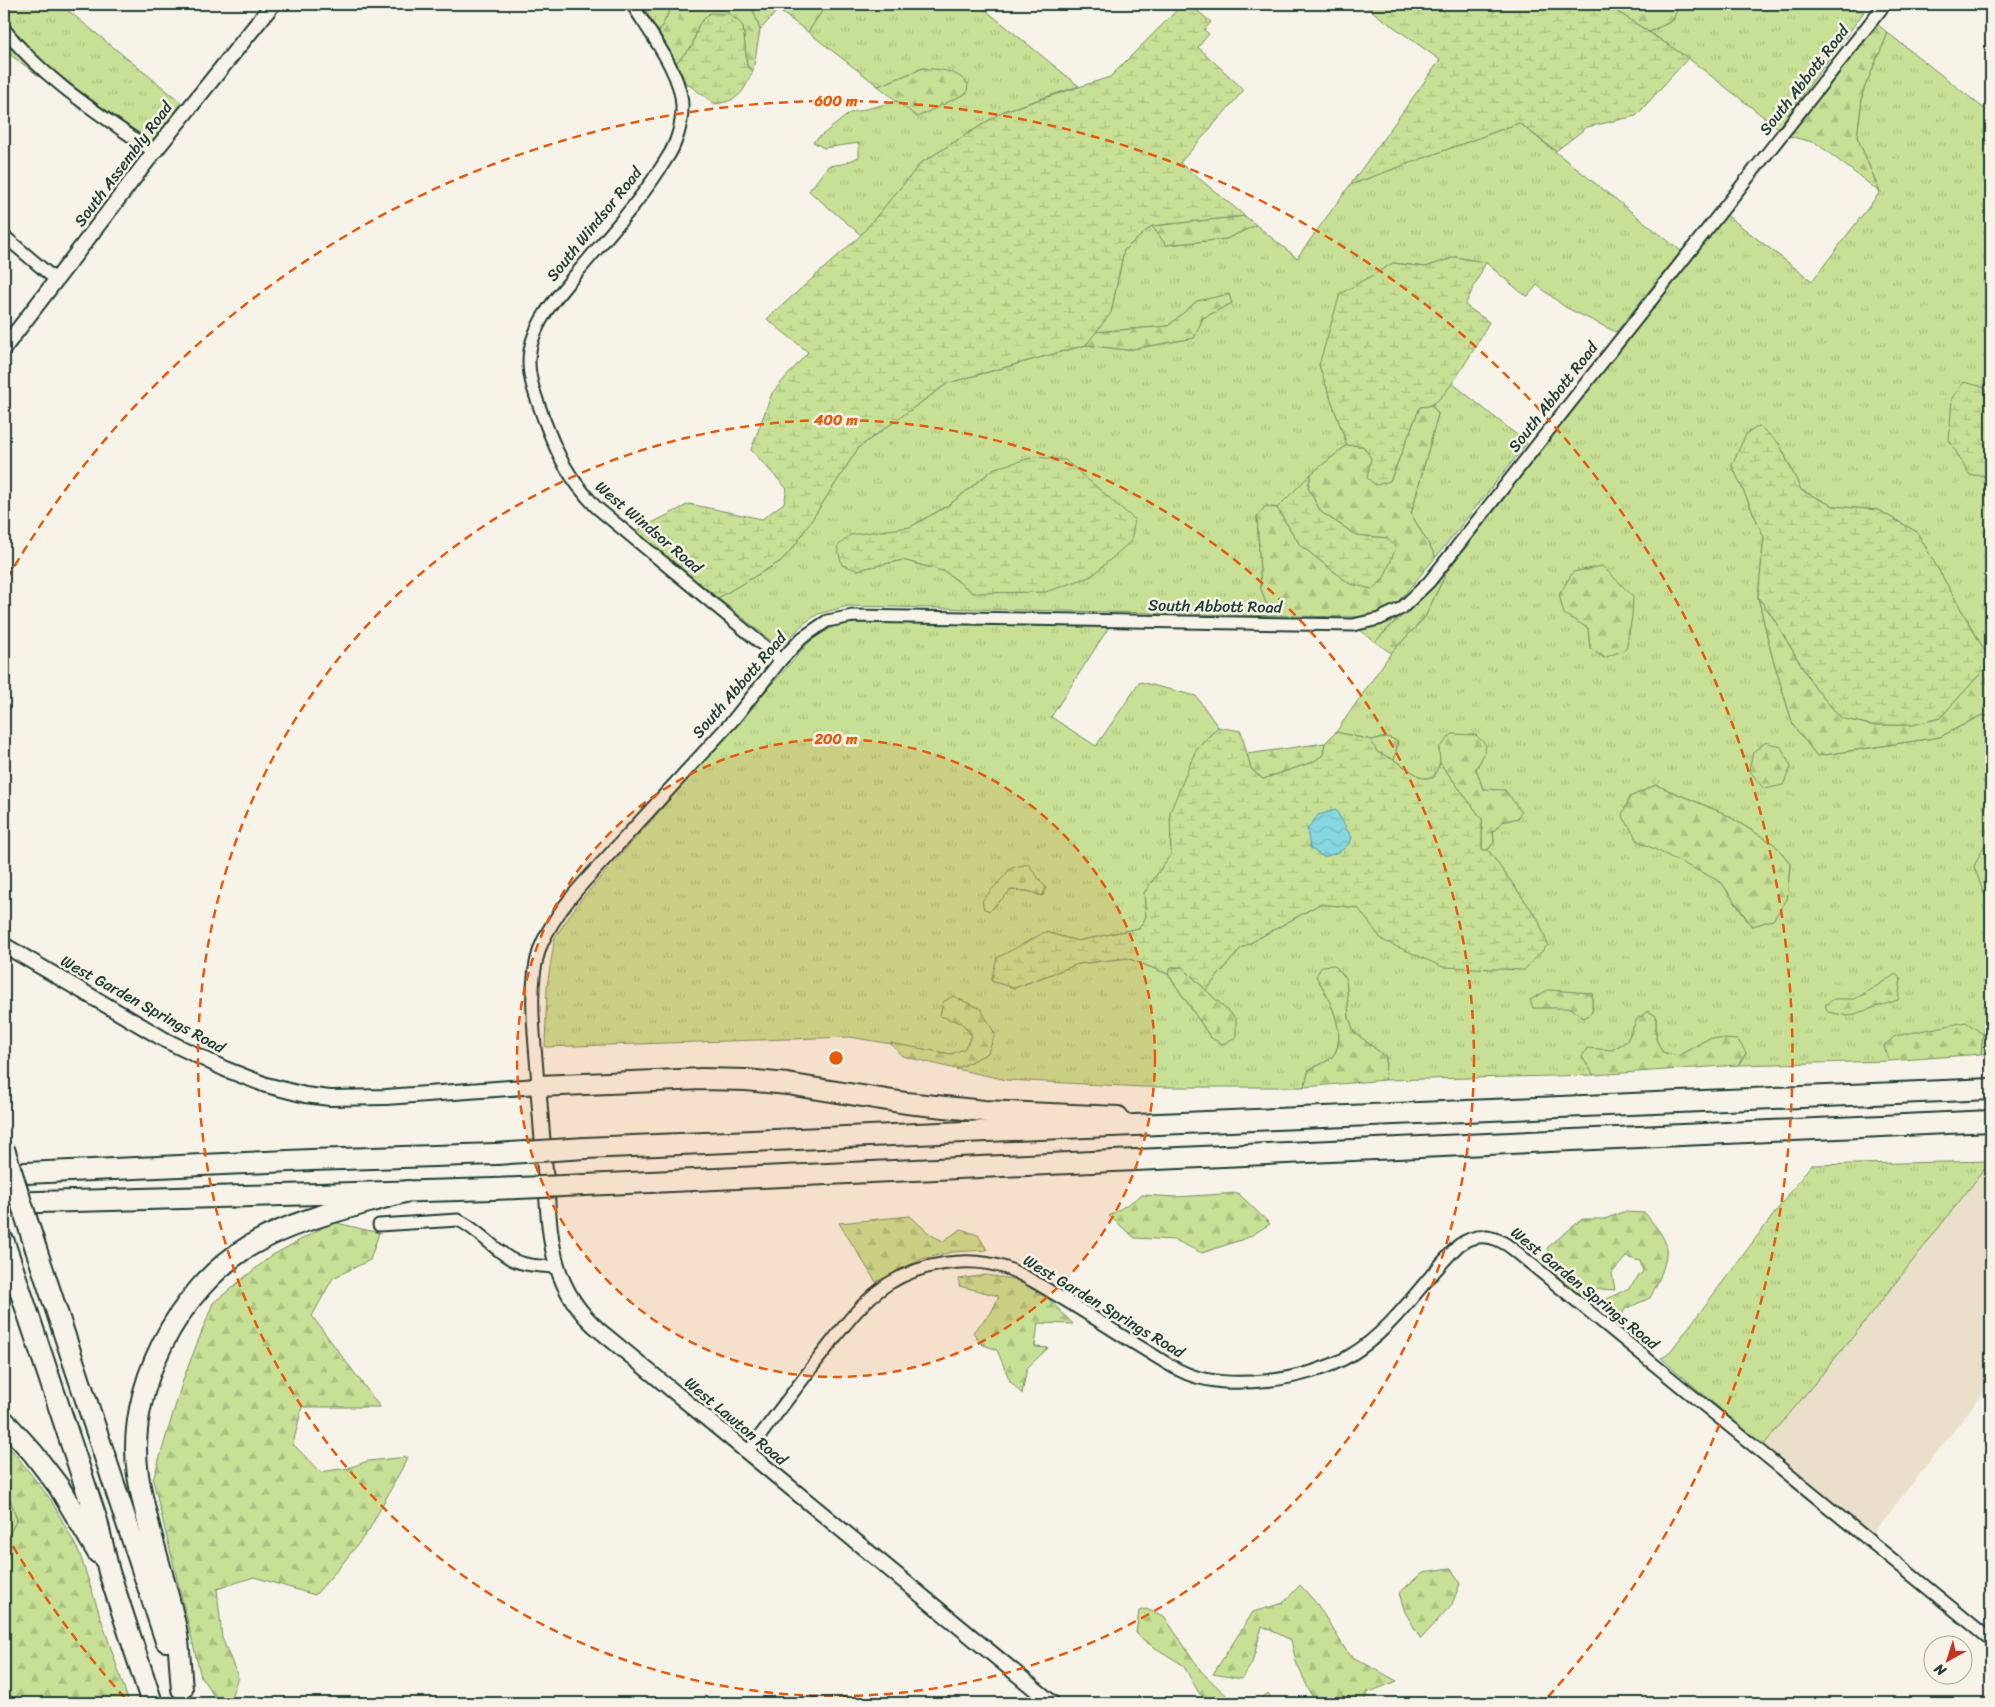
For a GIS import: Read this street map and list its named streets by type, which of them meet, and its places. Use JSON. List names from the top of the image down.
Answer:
{
  "streets": {
    "street": [
      "South Abbott Road",
      "South Assembly Road",
      "South Windsor Road",
      "West Windsor Road",
      "West Garden Springs Road",
      "West Lawton Road"
    ]
  },
  "crossings": [
    ["South Abbott Road", "West Windsor Road"],
    ["South Abbott Road", "West Garden Springs Road"],
    ["South Abbott Road", "West Lawton Road"],
    ["South Windsor Road", "West Windsor Road"],
    ["West Garden Springs Road", "West Lawton Road"]
  ],
  "north": "bottom left",
  "rings": ["600 m", "400 m", "200 m"]
}
